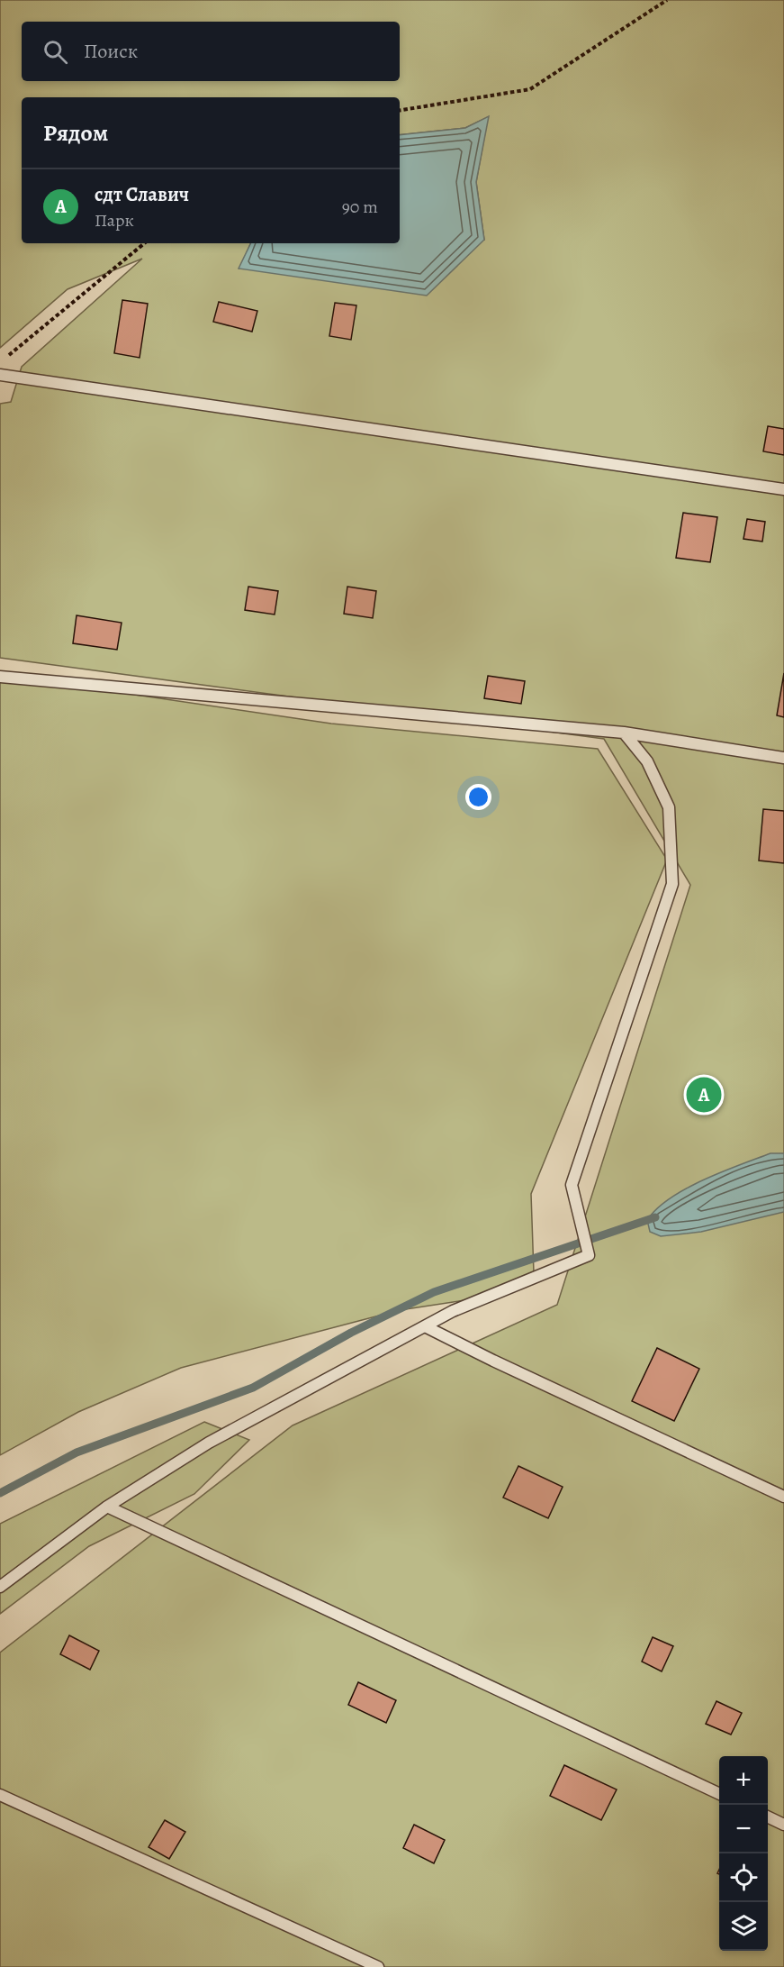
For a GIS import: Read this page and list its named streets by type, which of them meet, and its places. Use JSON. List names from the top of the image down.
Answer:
{
  "page": {
    "search": "Поиск",
    "heading": "Рядом",
    "list": [
      {
        "mark": "A",
        "name": "сдт Славич",
        "note": "Парк",
        "value": "90 m"
      }
    ],
    "pins": "A",
    "map_buttons": ["+", "−"]
  }
}
